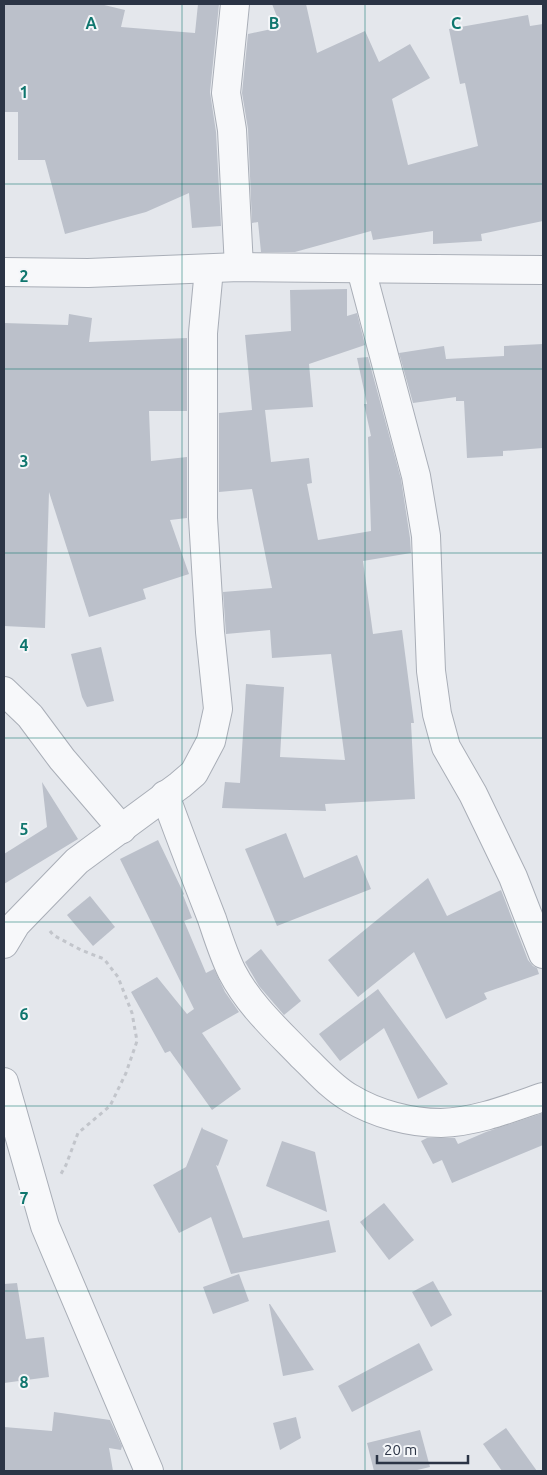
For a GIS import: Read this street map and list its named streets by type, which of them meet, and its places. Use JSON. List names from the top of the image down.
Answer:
{
  "scale_bar": "20 m",
  "grid": {
    "columns": ["A", "B", "C"],
    "rows": [
      "1",
      "2",
      "3",
      "4",
      "5",
      "6",
      "7",
      "8"
    ]
  }
}
